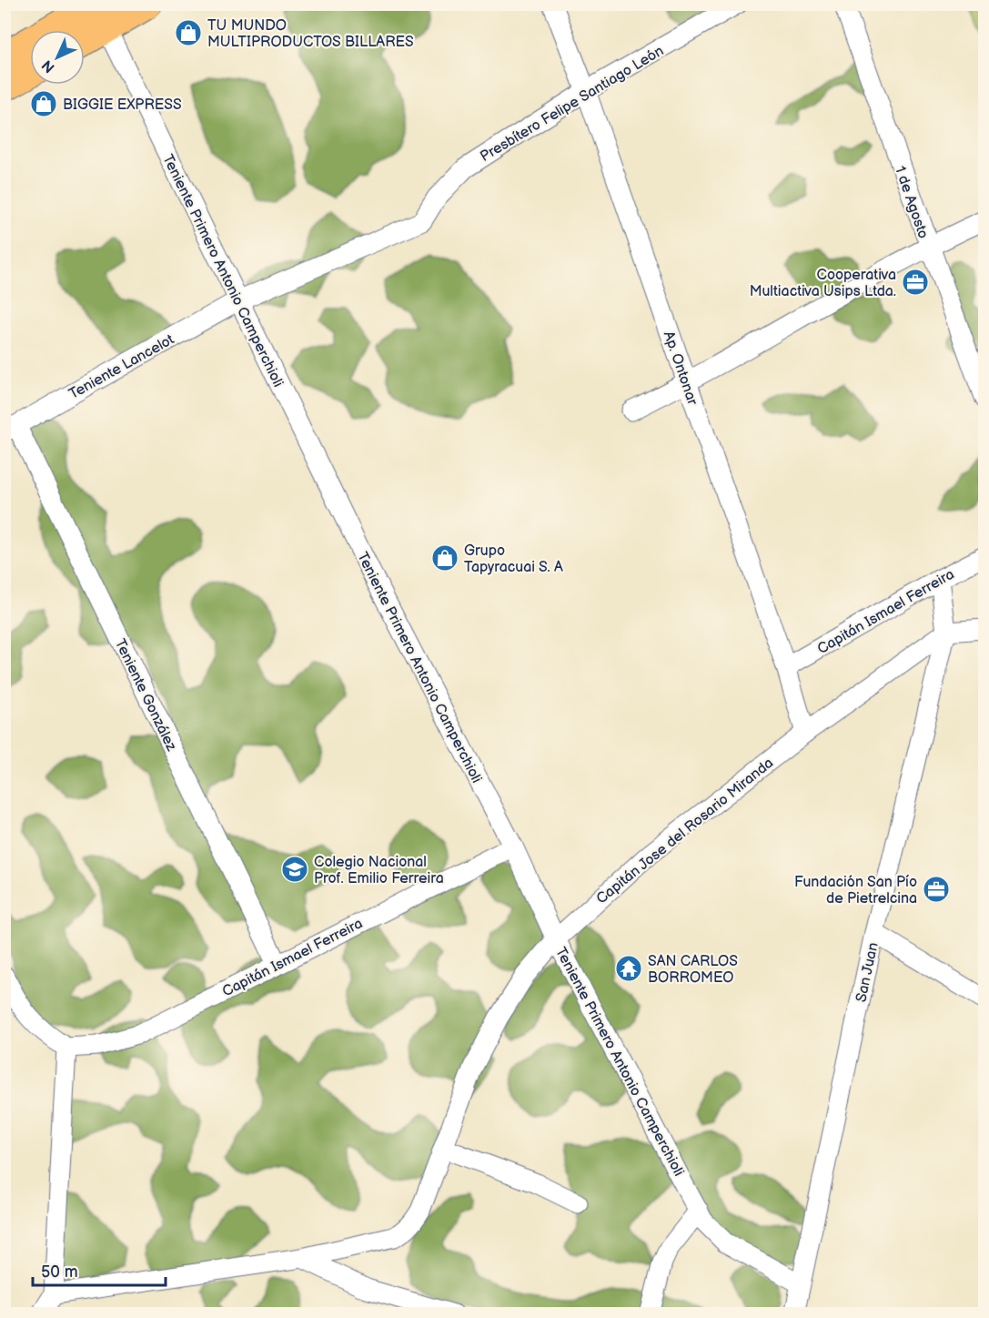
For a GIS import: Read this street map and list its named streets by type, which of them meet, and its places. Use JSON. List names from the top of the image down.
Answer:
{
  "streets": {
    "street": [
      "Presbítero Felipe Santiago León",
      "1 de Agosto",
      "Teniente Primero Antonio Camperchioli",
      "Teniente Lancelot",
      "Ap. Ontonar",
      "Capitán Ismael Ferreira",
      "Teniente González",
      "Capitán Jose del Rosario Miranda",
      "San Juan"
    ]
  },
  "crossings": [
    ["Presbítero Felipe Santiago León", "Teniente Lancelot"],
    ["Presbítero Felipe Santiago León", "Ap. Ontonar"],
    ["Teniente Primero Antonio Camperchioli", "Teniente Lancelot"],
    ["Teniente Primero Antonio Camperchioli", "Capitán Ismael Ferreira"],
    ["Teniente Primero Antonio Camperchioli", "Capitán Jose del Rosario Miranda"],
    ["Teniente Primero Antonio Camperchioli", "San Juan"],
    ["Teniente Lancelot", "Teniente González"],
    ["Ap. Ontonar", "Capitán Ismael Ferreira"],
    ["Ap. Ontonar", "Capitán Jose del Rosario Miranda"],
    ["Capitán Ismael Ferreira", "Teniente González"],
    ["Capitán Jose del Rosario Miranda", "San Juan"]
  ],
  "places": {
    "shop": ["TU MUNDO MULTIPRODUCTOS BILLARES", "BIGGIE EXPRESS", "Grupo Tapyracuai S. A"],
    "office": ["Cooperativa Multiactiva Usips Ltda.", "Fundación San Pío de Pietrelcina"],
    "school or university": ["Colegio Nacional Prof. Emilio Ferreira"],
    "temple": ["SAN CARLOS BORROMEO"]
  },
  "scale_bar": "50 m",
  "north": "bottom left"
}
